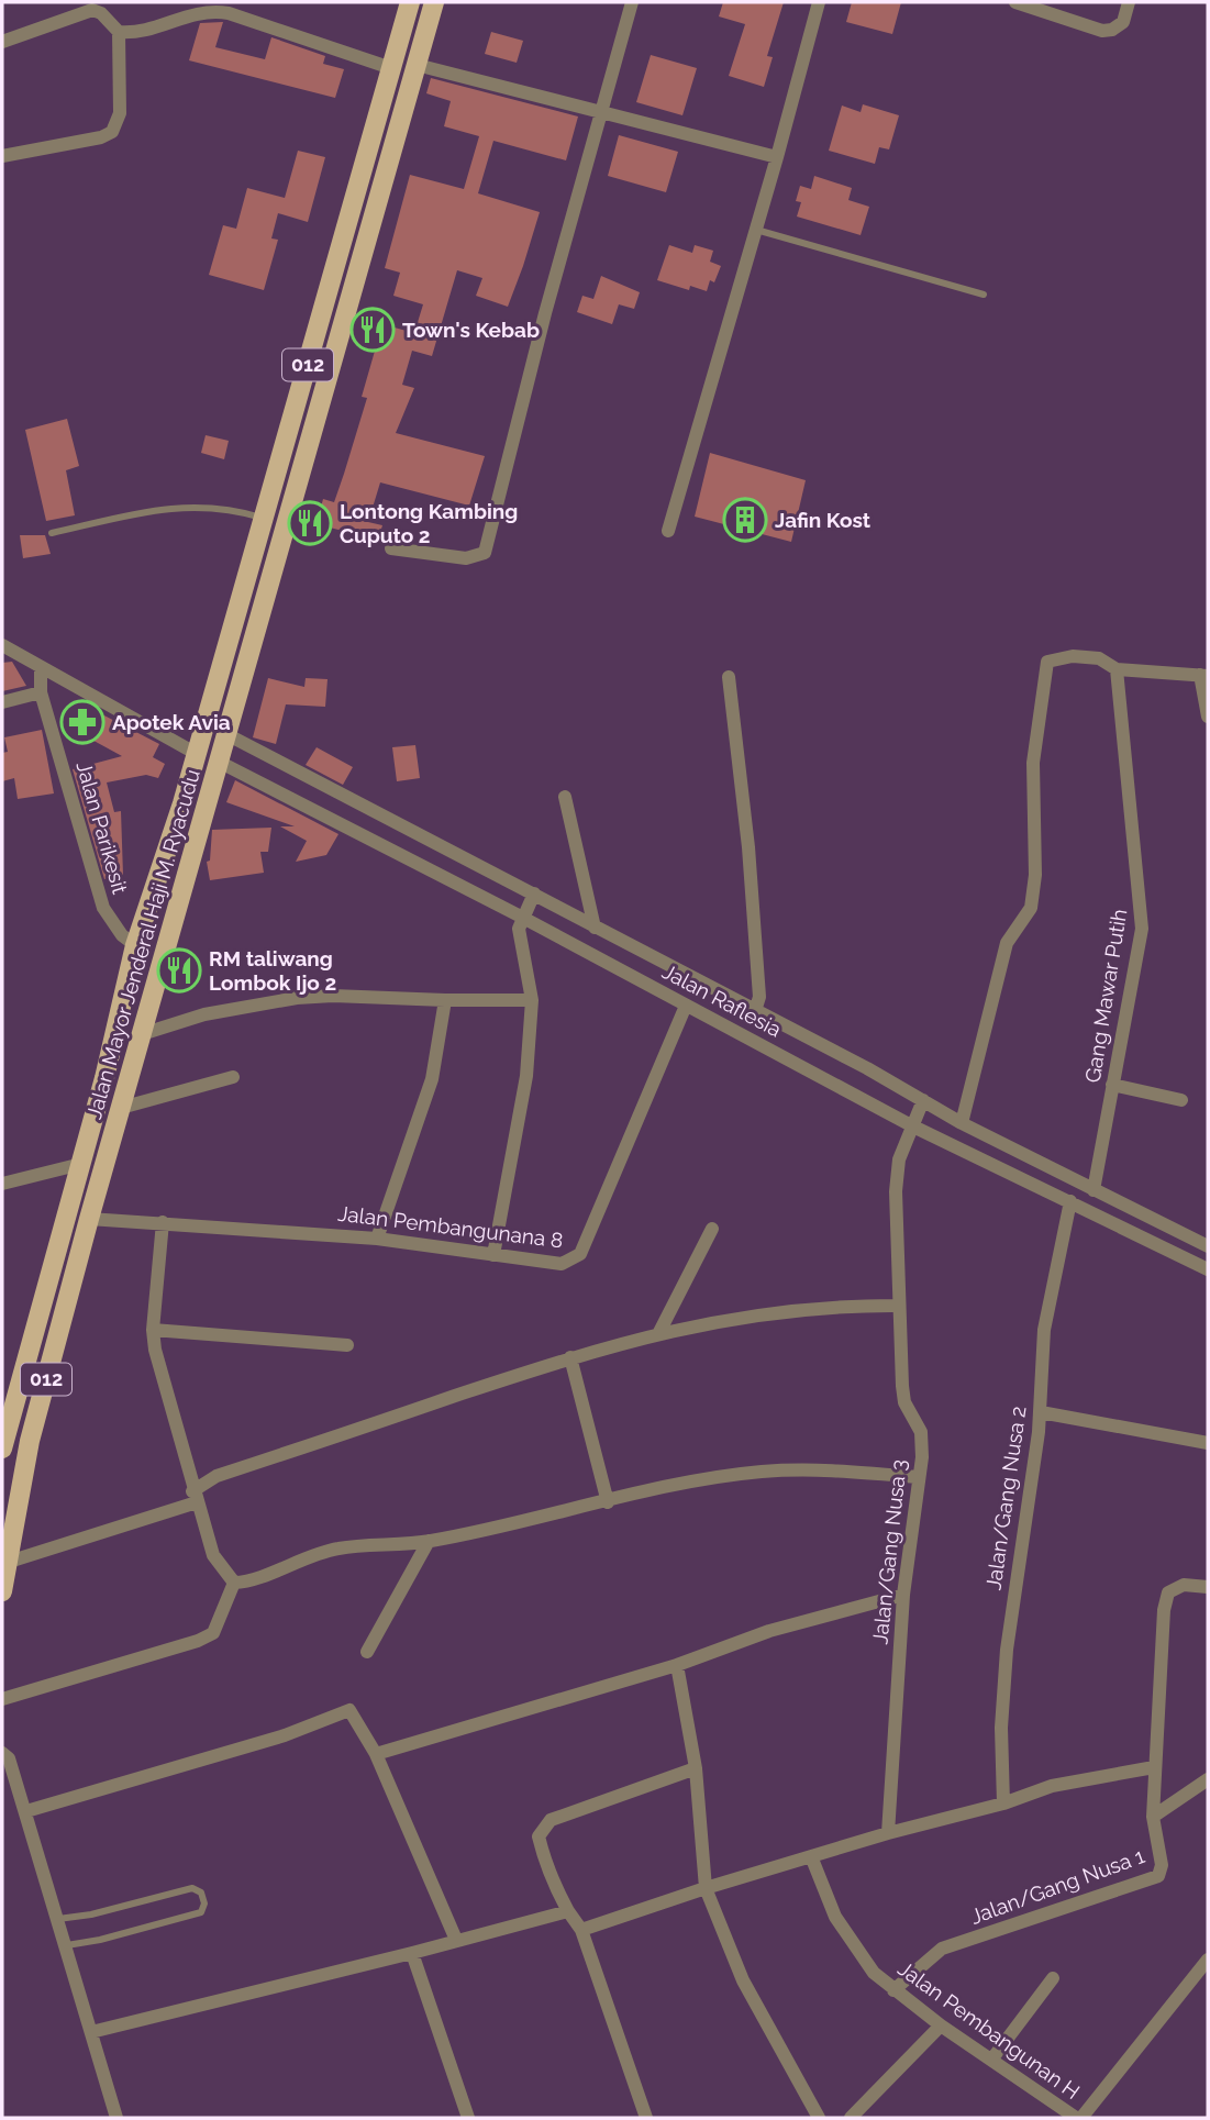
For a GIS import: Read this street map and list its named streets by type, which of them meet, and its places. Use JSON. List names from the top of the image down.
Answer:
{
  "streets": {
    "main road": ["012", "Jalan Mayor Jenderal Haji M. Ryacudu"],
    "street": [
      "Jalan Parikesit",
      "Gang Mawar Putih",
      "Jalan Raflesia",
      "Jalan Pembangunana 8",
      "Jalan/Gang Nusa 2",
      "Jalan/Gang Nusa 3",
      "Jalan/Gang Nusa 1",
      "Jalan Pembangunan H"
    ]
  },
  "crossings": [
    ["Jalan Parikesit", "Jalan Mayor Jenderal Haji M. Ryacudu"],
    ["Jalan Mayor Jenderal Haji M. Ryacudu", "Jalan Raflesia"],
    ["Jalan Mayor Jenderal Haji M. Ryacudu", "Jalan Pembangunana 8"],
    ["Gang Mawar Putih", "Jalan Raflesia"],
    ["Jalan Raflesia", "Jalan Pembangunana 8"],
    ["Jalan Raflesia", "Jalan/Gang Nusa 2"],
    ["Jalan Raflesia", "Jalan/Gang Nusa 3"],
    ["Jalan/Gang Nusa 1", "Jalan Pembangunan H"]
  ],
  "places": {
    "restaurant": ["Town's Kebab", "Lontong Kambing Cuputo 2", "RM taliwang Lombok Ijo 2"],
    "building": ["Jafin Kost"],
    "pharmacy": ["Apotek Avia"]
  }
}
